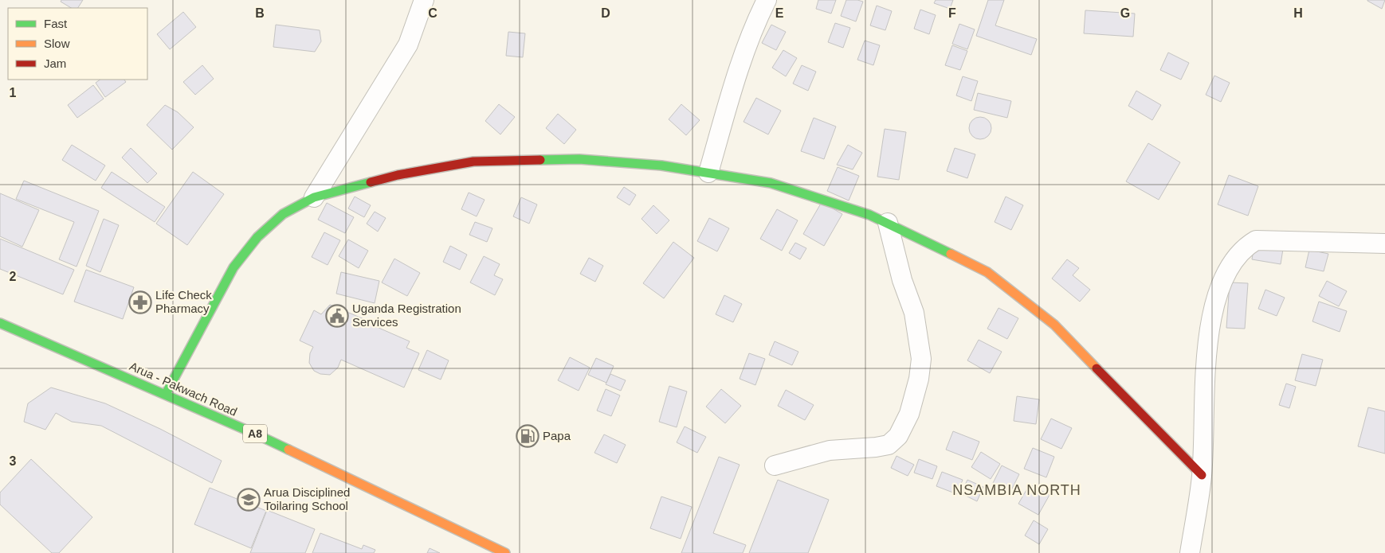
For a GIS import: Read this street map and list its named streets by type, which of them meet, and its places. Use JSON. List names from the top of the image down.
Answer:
{
  "streets": {
    "street": ["Arua - Pakwach Road", "A8"]
  },
  "districts": ["NSAMBIA NORTH"],
  "places": {
    "pharmacy": ["Life Check Pharmacy"],
    "public building": ["Uganda Registration Services"],
    "fuel station": ["Papa"],
    "school or university": ["Arua Disciplined Toilaring School"]
  },
  "legend": ["Fast", "Slow", "Jam"],
  "grid": {
    "columns": [
      "B",
      "C",
      "D",
      "E",
      "F",
      "G",
      "H"
    ],
    "rows": ["1", "2", "3"]
  }
}
